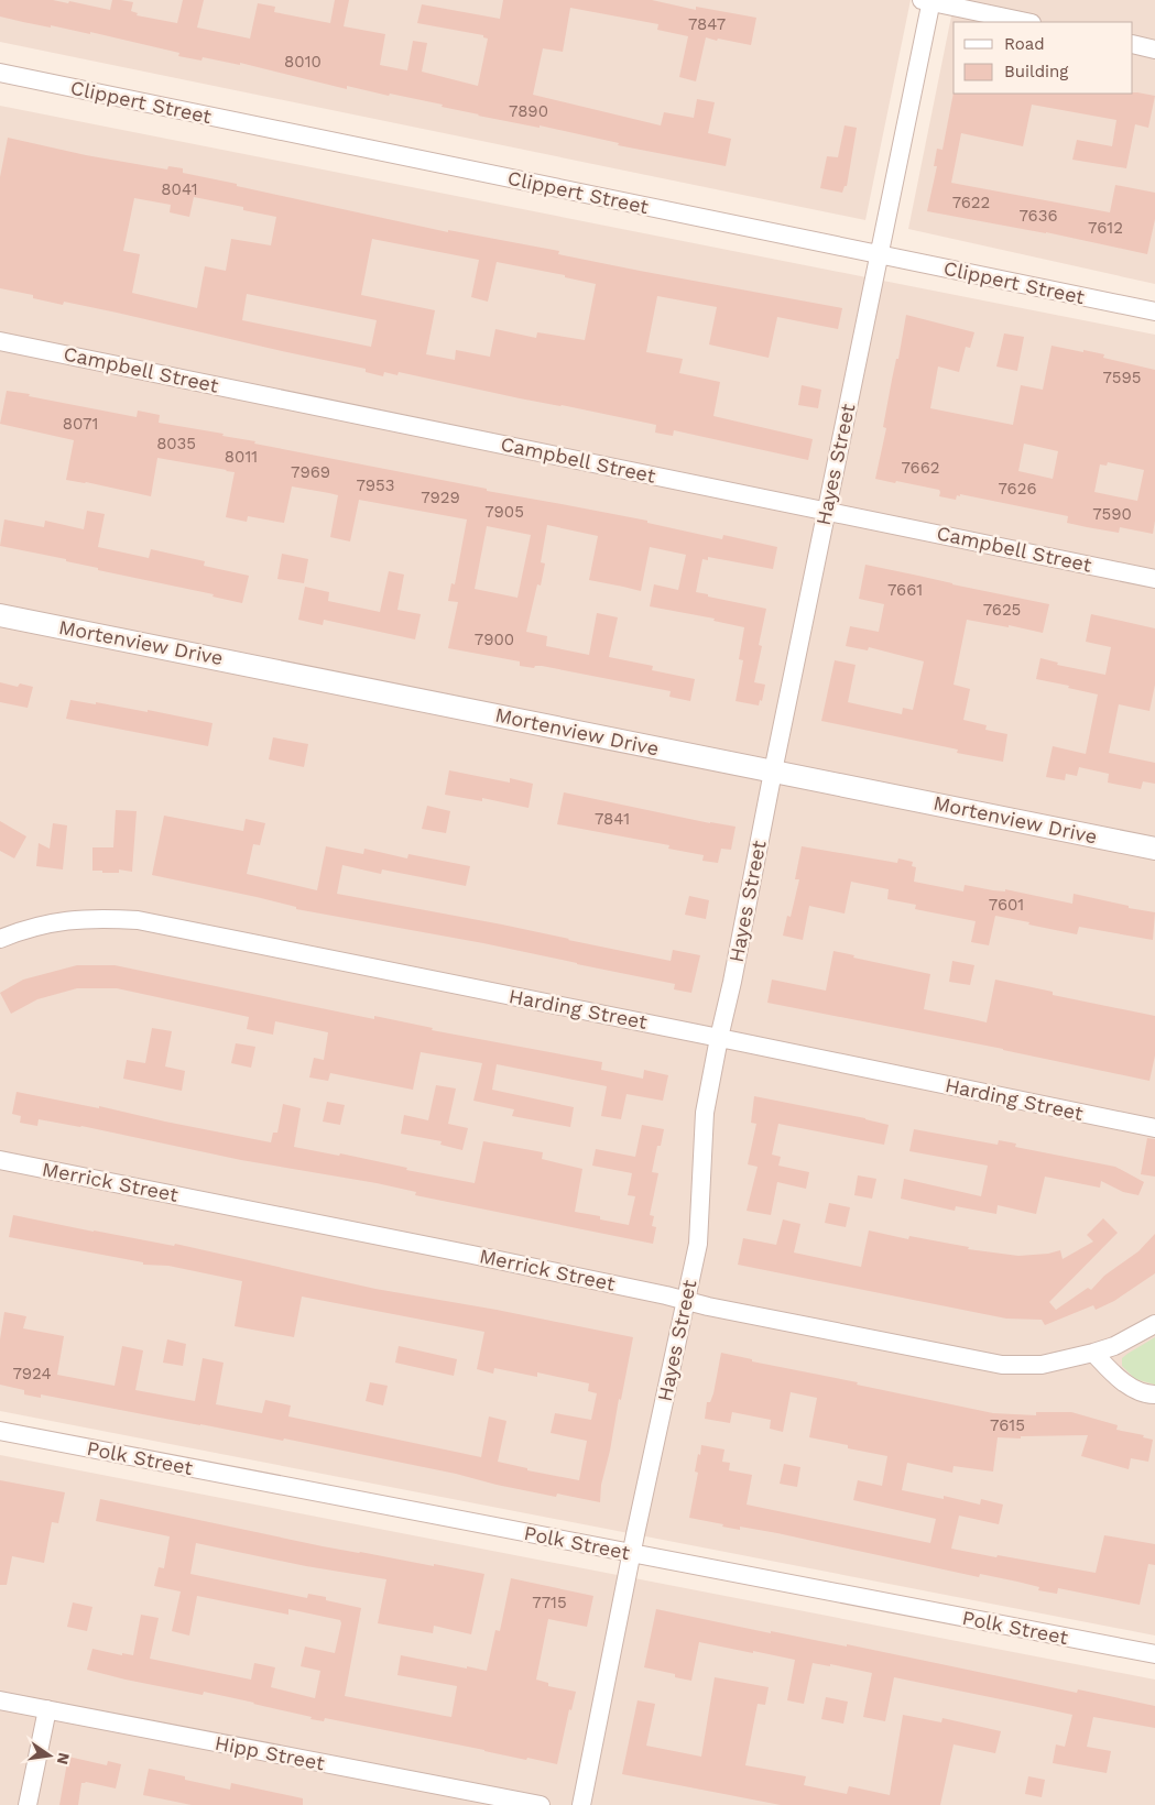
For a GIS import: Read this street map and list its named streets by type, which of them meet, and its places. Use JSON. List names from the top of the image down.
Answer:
{
  "streets": {
    "street": [
      "Clippert Street",
      "Campbell Street",
      "Hayes Street",
      "Mortenview Drive",
      "Harding Street",
      "Merrick Street",
      "Polk Street",
      "Hipp Street"
    ]
  },
  "crossings": [
    ["Clippert Street", "Hayes Street"],
    ["Campbell Street", "Hayes Street"],
    ["Hayes Street", "Mortenview Drive"],
    ["Hayes Street", "Harding Street"],
    ["Hayes Street", "Merrick Street"],
    ["Hayes Street", "Polk Street"]
  ],
  "house_numbers": [
    "7847",
    "8010",
    "7890",
    "8041",
    "7622",
    "7636",
    "7612",
    "7595",
    "8071",
    "8035",
    "8011",
    "7662",
    "7969",
    "7953",
    "7626",
    "7929",
    "7905",
    "7590",
    "7661",
    "7625",
    "7900",
    "7841",
    "7601",
    "7924",
    "7615",
    "7715"
  ],
  "legend": ["Road", "Building"],
  "north": "right"
}
